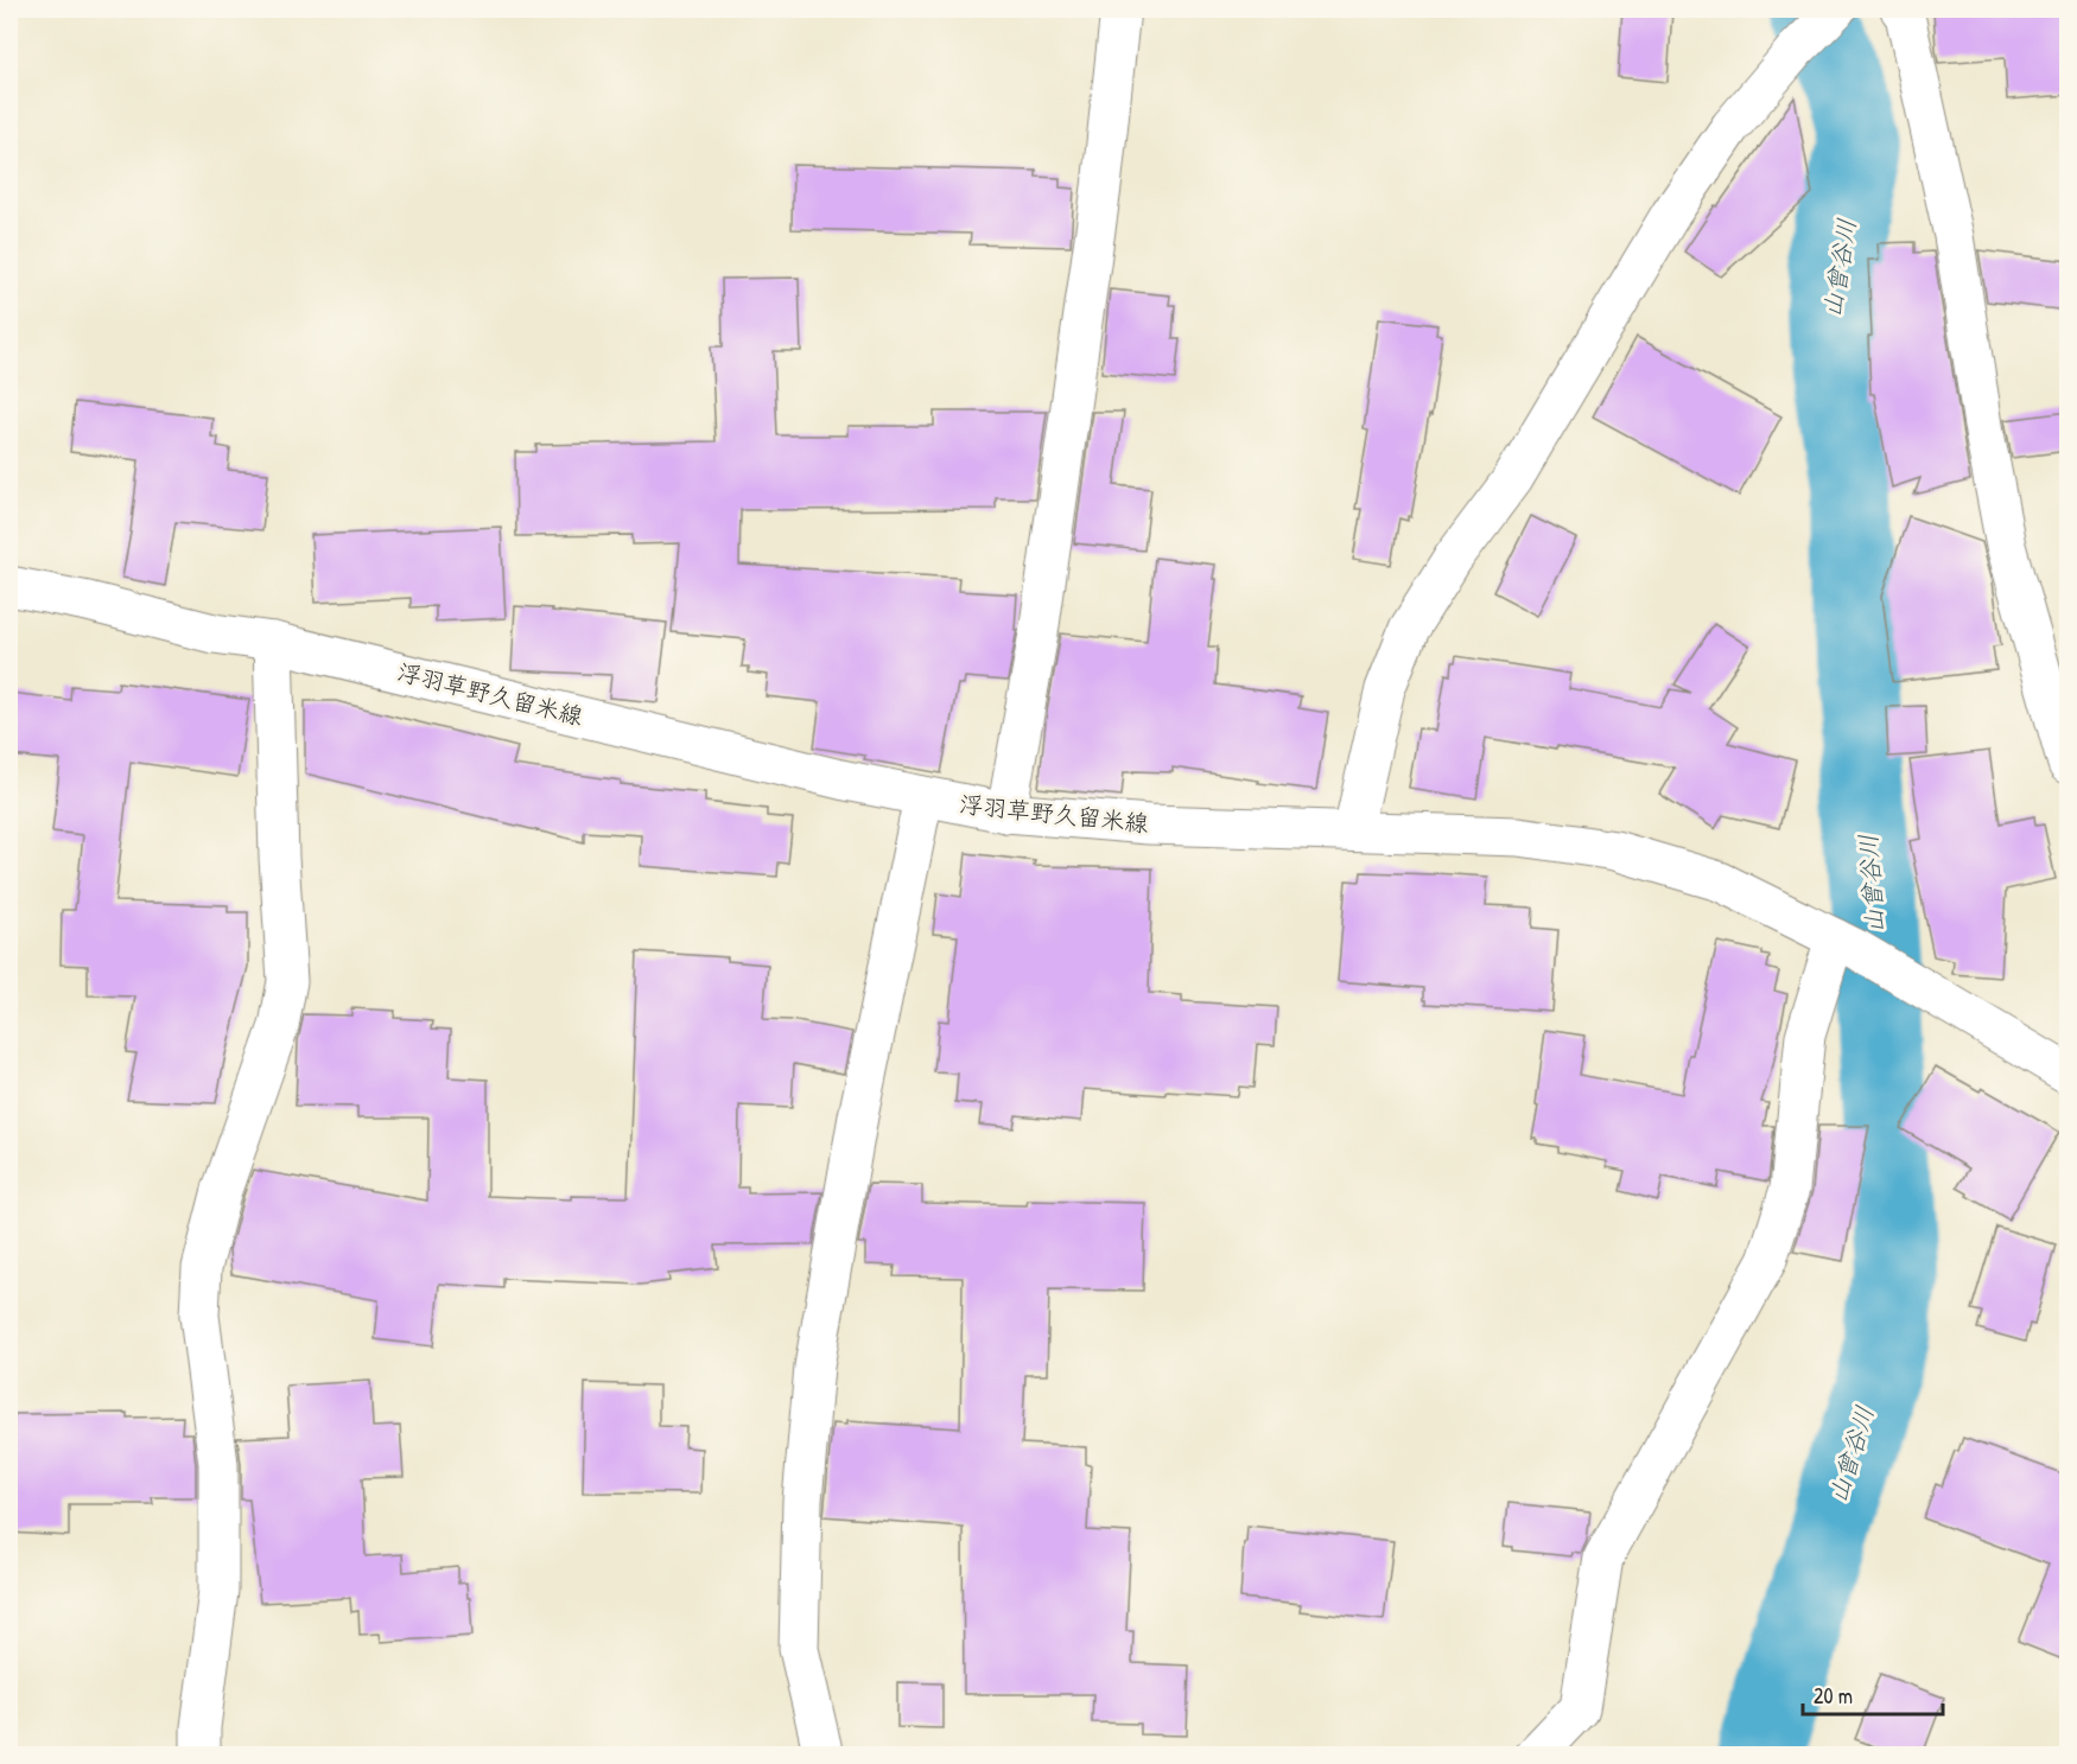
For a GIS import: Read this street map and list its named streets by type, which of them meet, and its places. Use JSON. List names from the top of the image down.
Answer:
{
  "streets": {
    "street": ["浮羽草野久留米線"]
  },
  "water": ["山曾谷川"],
  "scale_bar": "20 m"
}
